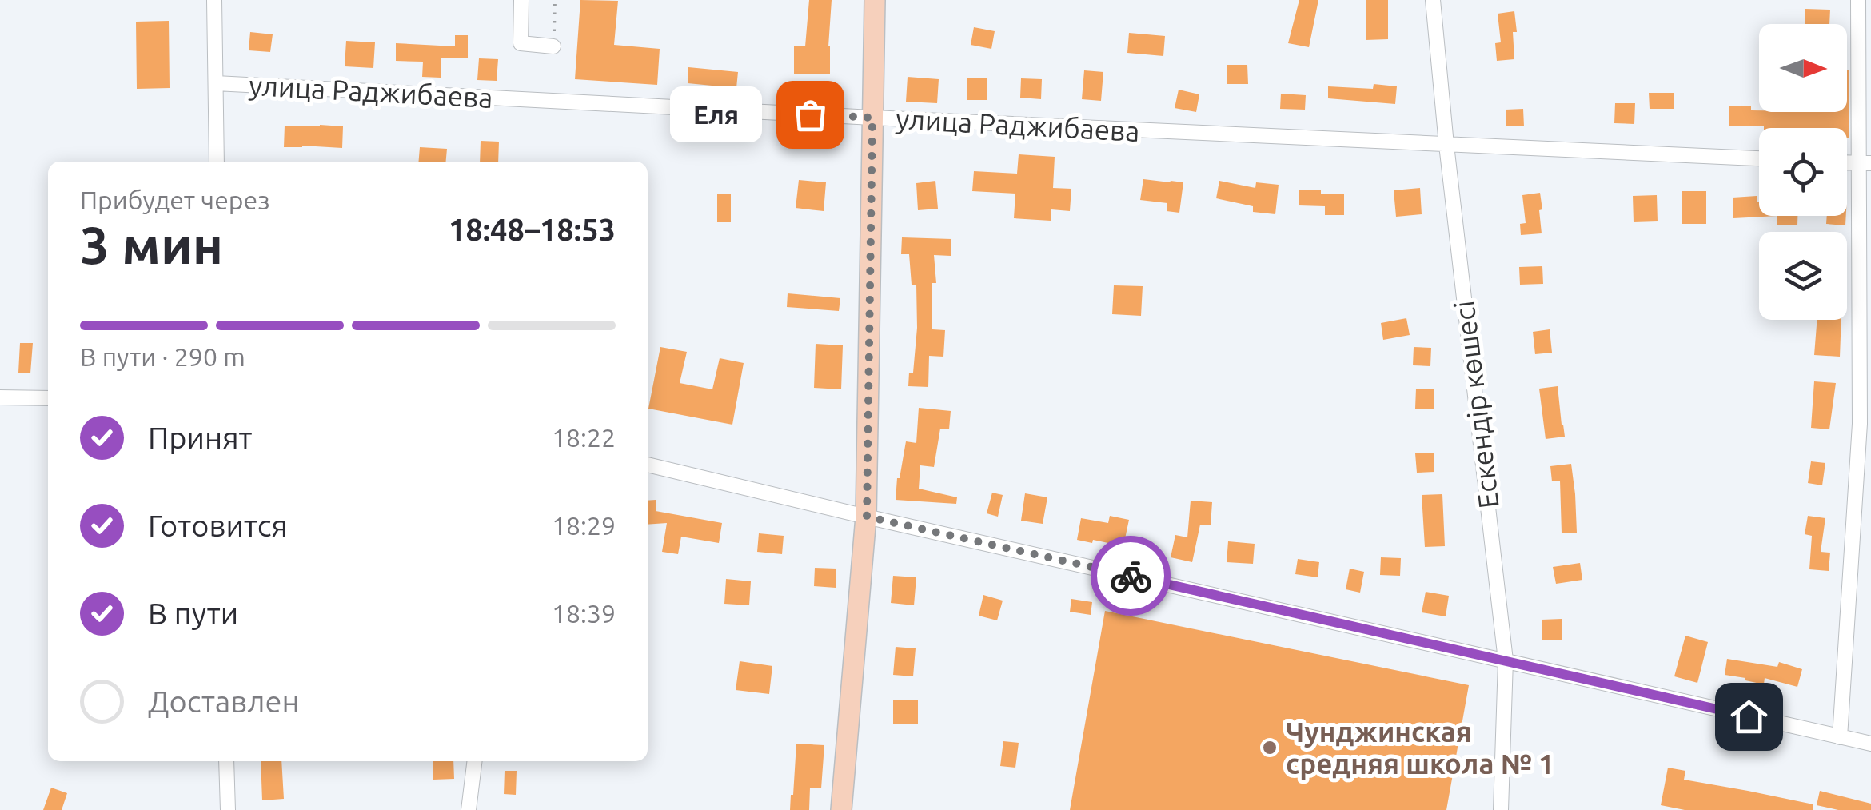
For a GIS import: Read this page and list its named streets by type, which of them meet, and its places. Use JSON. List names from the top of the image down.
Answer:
{
  "streets": {
    "street": ["улица Раджибаева", "Ескендір көшесі"]
  },
  "crossings": [
    ["улица Раджибаева", "Ескендір көшесі"]
  ],
  "places": ["Еля", "Чунджинская средняя школа № 1"],
  "north": "right",
  "page": {
    "bubble": "Еля",
    "heading": ["3 мин", "Прибудет через", "18:48–18:53"],
    "bar": "В пути · 290 m",
    "list": [
      ["Принят", "18:22"],
      ["Готовится", "18:29"],
      ["В пути", "18:39"],
      "Доставлен"
    ]
  }
}
